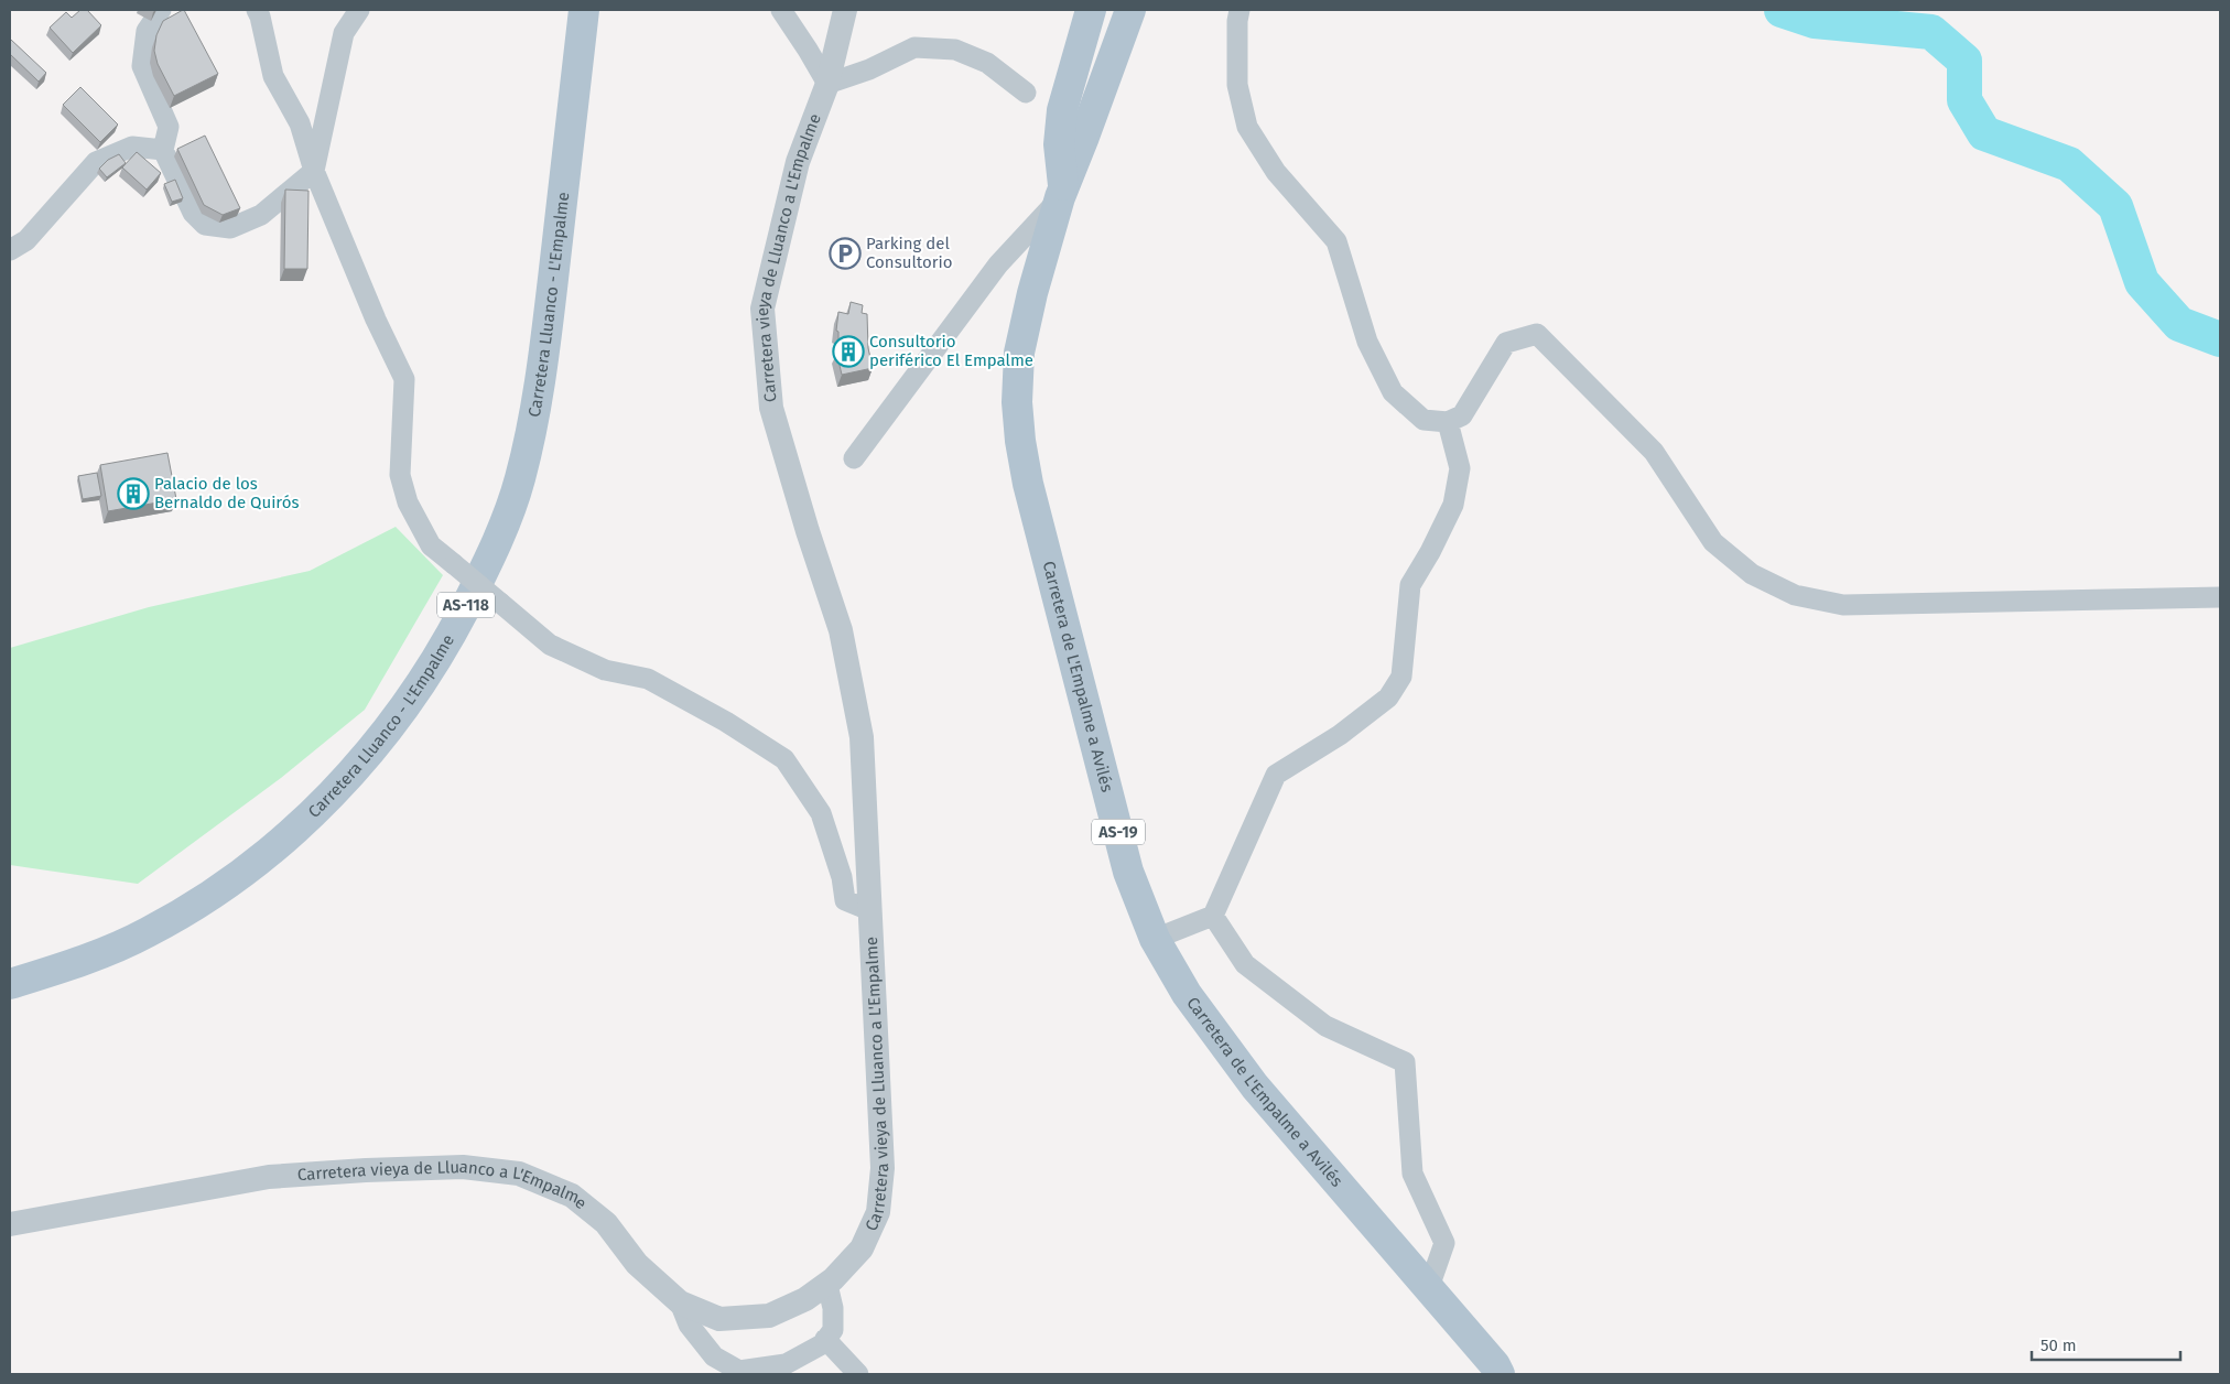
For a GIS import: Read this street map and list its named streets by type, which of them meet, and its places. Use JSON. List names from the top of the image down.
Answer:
{
  "streets": {
    "main road": [
      "Carretera Lluanco - L'Empalme",
      "AS-118",
      "Carretera de L'Empalme a Avilés",
      "AS-19"
    ],
    "street": ["Carretera vieya de Lluanco a L'Empalme"]
  },
  "places": {
    "parking": ["Parking del Consultorio"],
    "building": ["Consultorio periférico El Empalme", "Palacio de los Bernaldo de Quirós"]
  },
  "scale_bar": "50 m"
}
